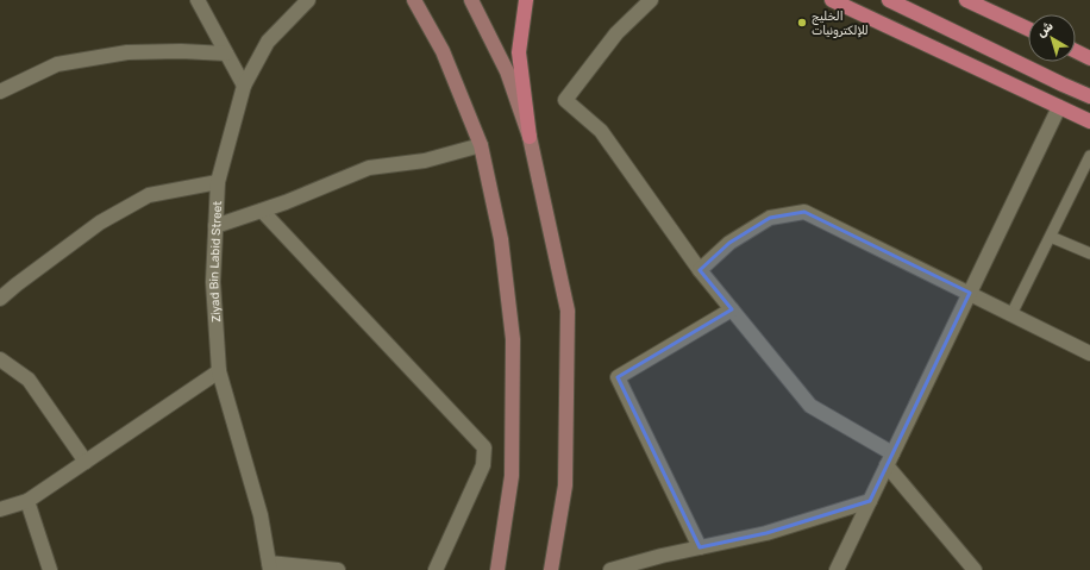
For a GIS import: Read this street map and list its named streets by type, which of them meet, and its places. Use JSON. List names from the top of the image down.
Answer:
{
  "streets": {
    "street": ["Ziyad Bin Labid Street"]
  },
  "places": ["الخليج للإلكترونيات"],
  "north": "top left"
}
